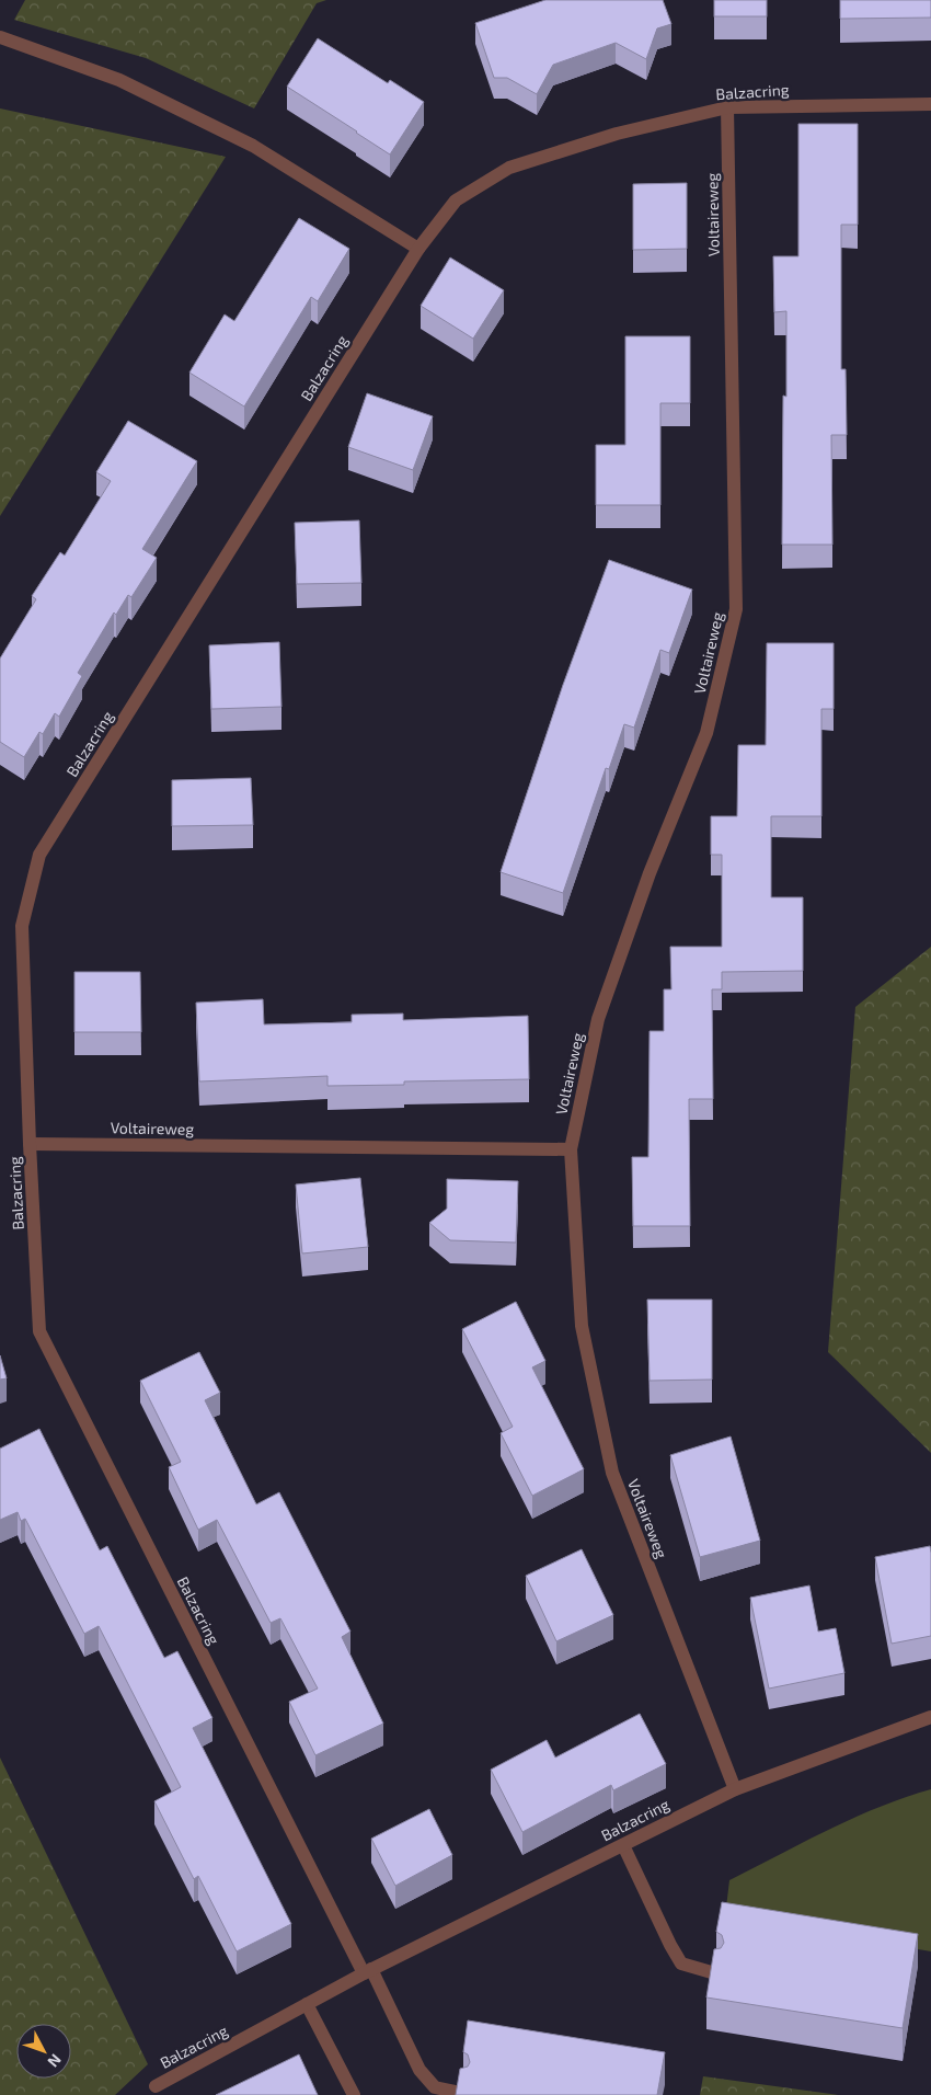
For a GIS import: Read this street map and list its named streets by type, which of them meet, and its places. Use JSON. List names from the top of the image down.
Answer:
{
  "streets": {
    "street": ["Balzacring", "Voltaireweg"]
  },
  "crossings": [
    ["Balzacring", "Voltaireweg"]
  ],
  "north": "bottom right"
}
